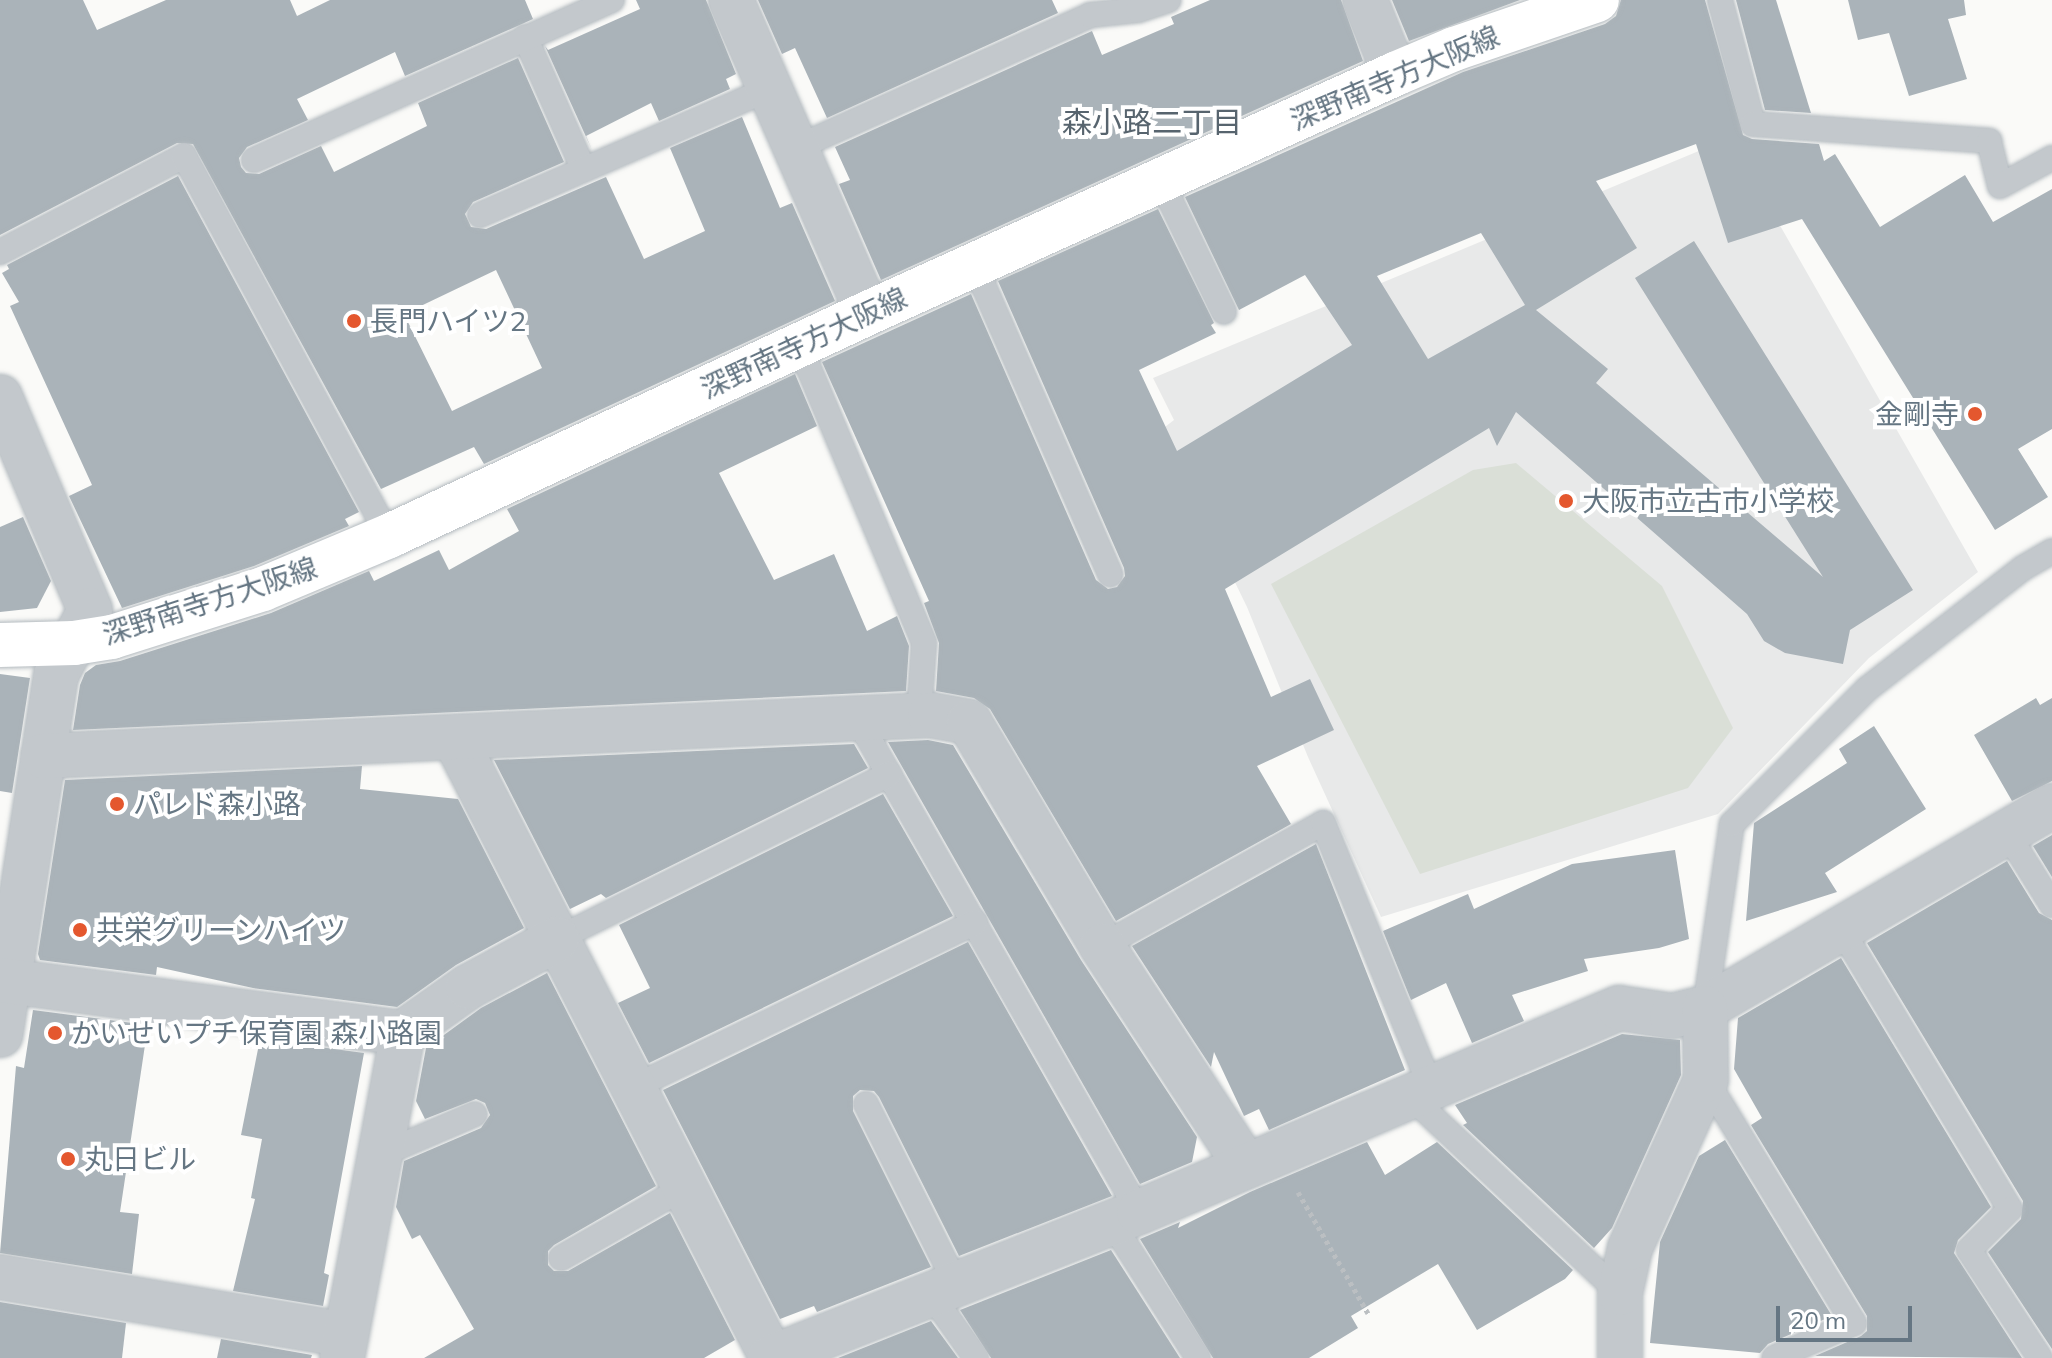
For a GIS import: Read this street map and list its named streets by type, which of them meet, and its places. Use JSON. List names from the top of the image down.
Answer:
{
  "streets": {
    "main road": ["深野南寺方大阪線"]
  },
  "districts": ["森小路二丁目"],
  "places": [
    "長門ハイツ2",
    "金剛寺",
    "大阪市立古市小学校",
    "パレド森小路",
    "共栄グリーンハイツ",
    "かいせいプチ保育園 森小路園",
    "丸日ビル"
  ],
  "scale_bar": "20 m"
}
